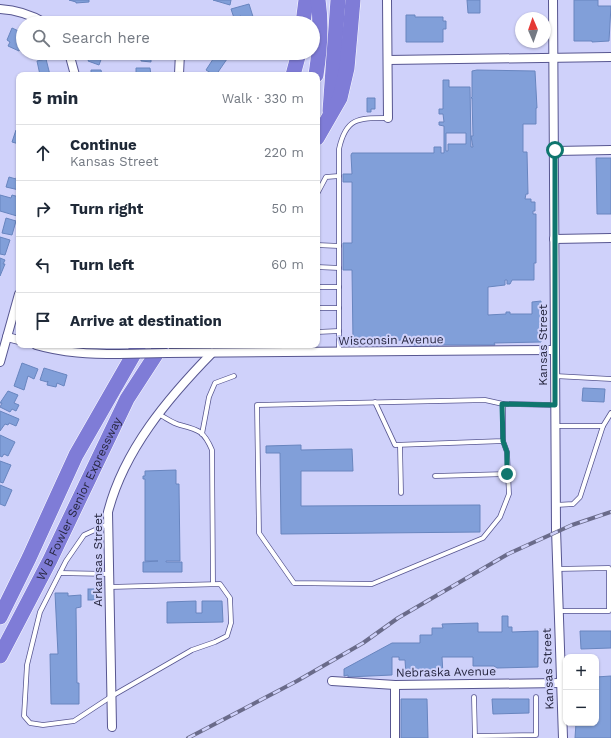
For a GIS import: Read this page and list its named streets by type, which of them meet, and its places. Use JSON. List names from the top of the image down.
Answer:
{
  "streets": {
    "highway": ["W B Fowler Senior Expressway"],
    "street": [
      "Wisconsin Avenue",
      "Kansas Street",
      "Arkansas Street",
      "Nebraska Avenue"
    ]
  },
  "crossings": [
    ["Wisconsin Avenue", "Kansas Street"],
    ["Wisconsin Avenue", "W B Fowler Senior Expressway"],
    ["Wisconsin Avenue", "Arkansas Street"],
    ["Kansas Street", "Nebraska Avenue"]
  ],
  "north": "top",
  "page": {
    "search": "Search here",
    "heading": ["5 min", "Walk · 330 m"],
    "list": [
      ["Continue", "Kansas Street", "220 m"],
      ["Turn right", "50 m"],
      ["Turn left", "60 m"],
      "Arrive at destination"
    ],
    "map_buttons": ["+", "−"]
  }
}
